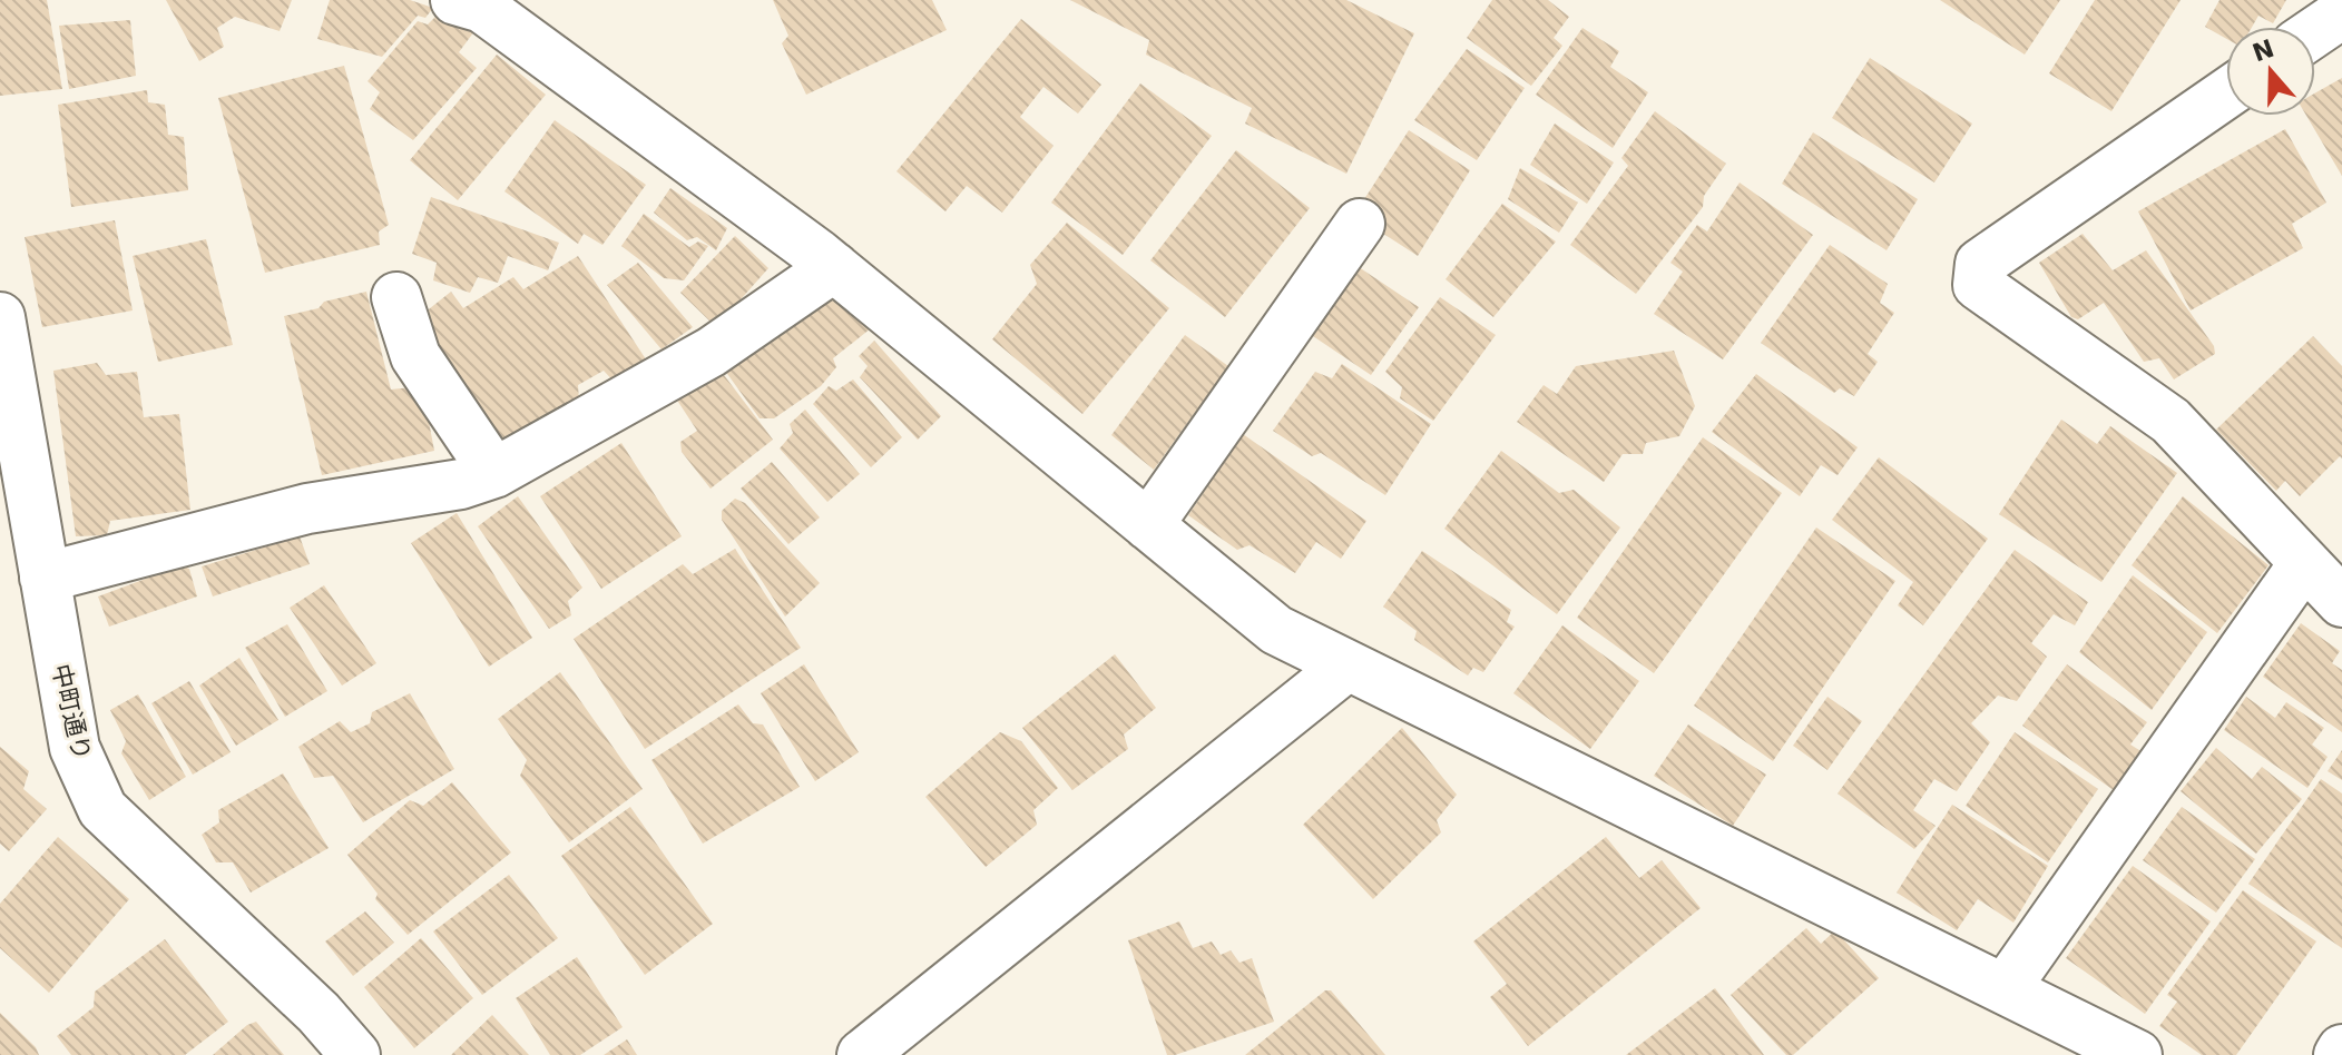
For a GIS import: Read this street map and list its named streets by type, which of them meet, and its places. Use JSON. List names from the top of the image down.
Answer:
{
  "streets": {
    "street": ["中町通り"]
  },
  "north": "top"
}
